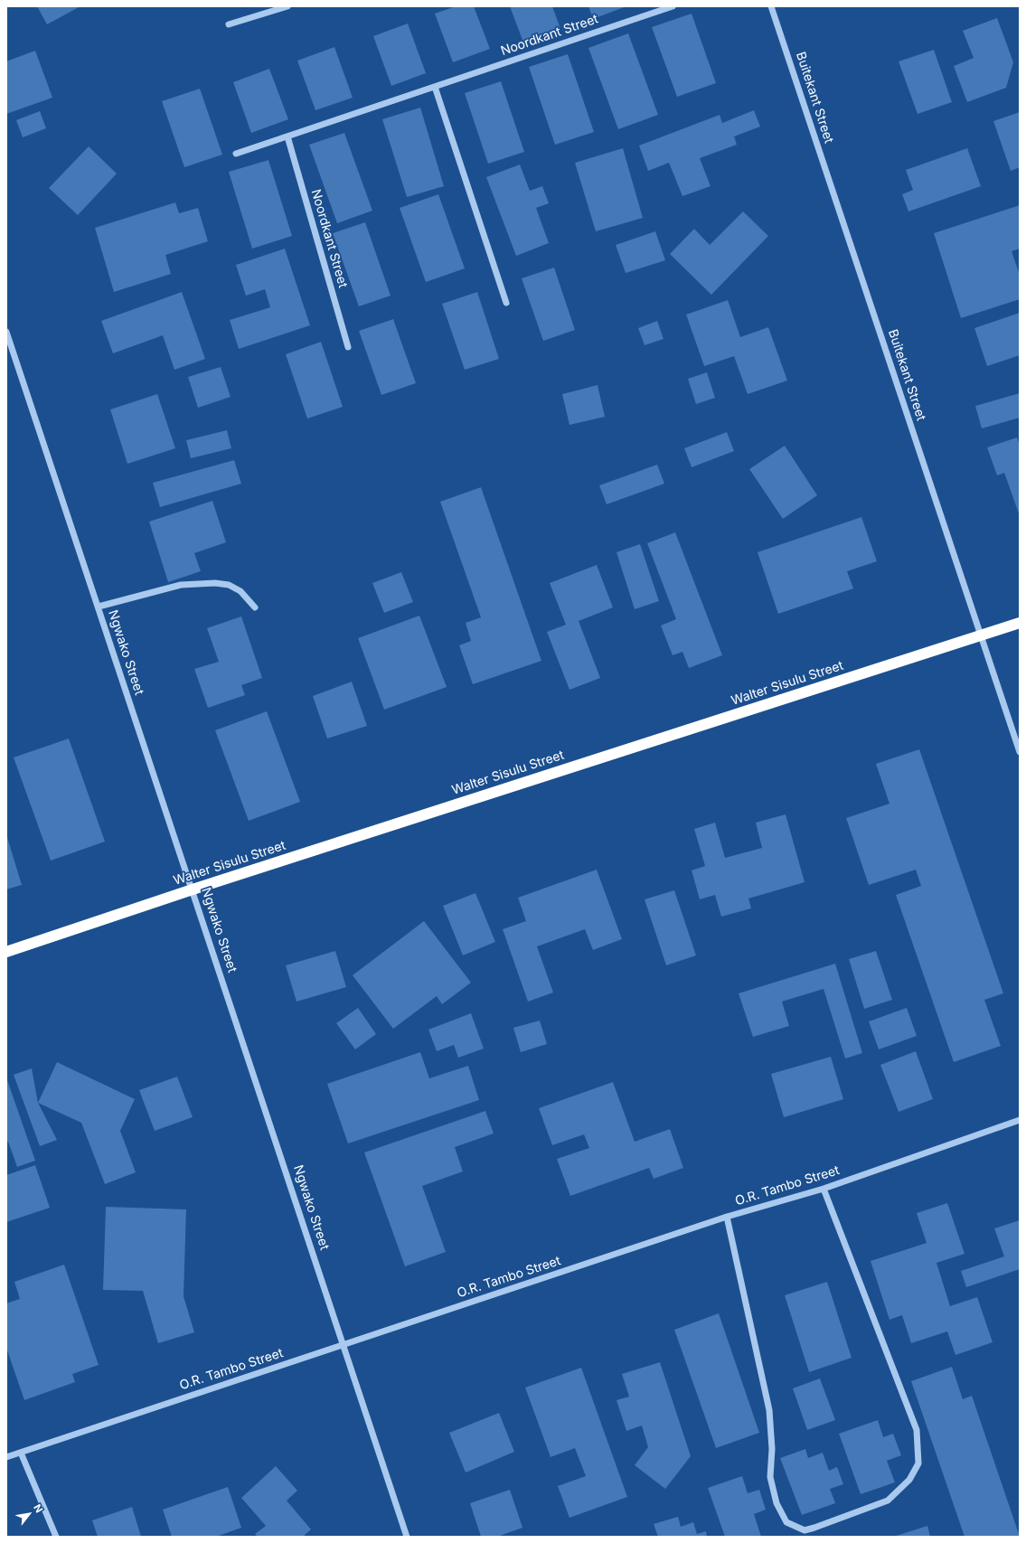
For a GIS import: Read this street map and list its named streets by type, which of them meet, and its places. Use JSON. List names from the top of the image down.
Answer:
{
  "streets": {
    "highway": ["Walter Sisulu Street"],
    "street": [
      "Noordkant Street",
      "Buitekant Street",
      "Ngwako Street",
      "O.R. Tambo Street"
    ]
  },
  "crossings": [
    ["Buitekant Street", "Walter Sisulu Street"],
    ["Ngwako Street", "Walter Sisulu Street"],
    ["Ngwako Street", "O.R. Tambo Street"]
  ],
  "north": "top right"
}
